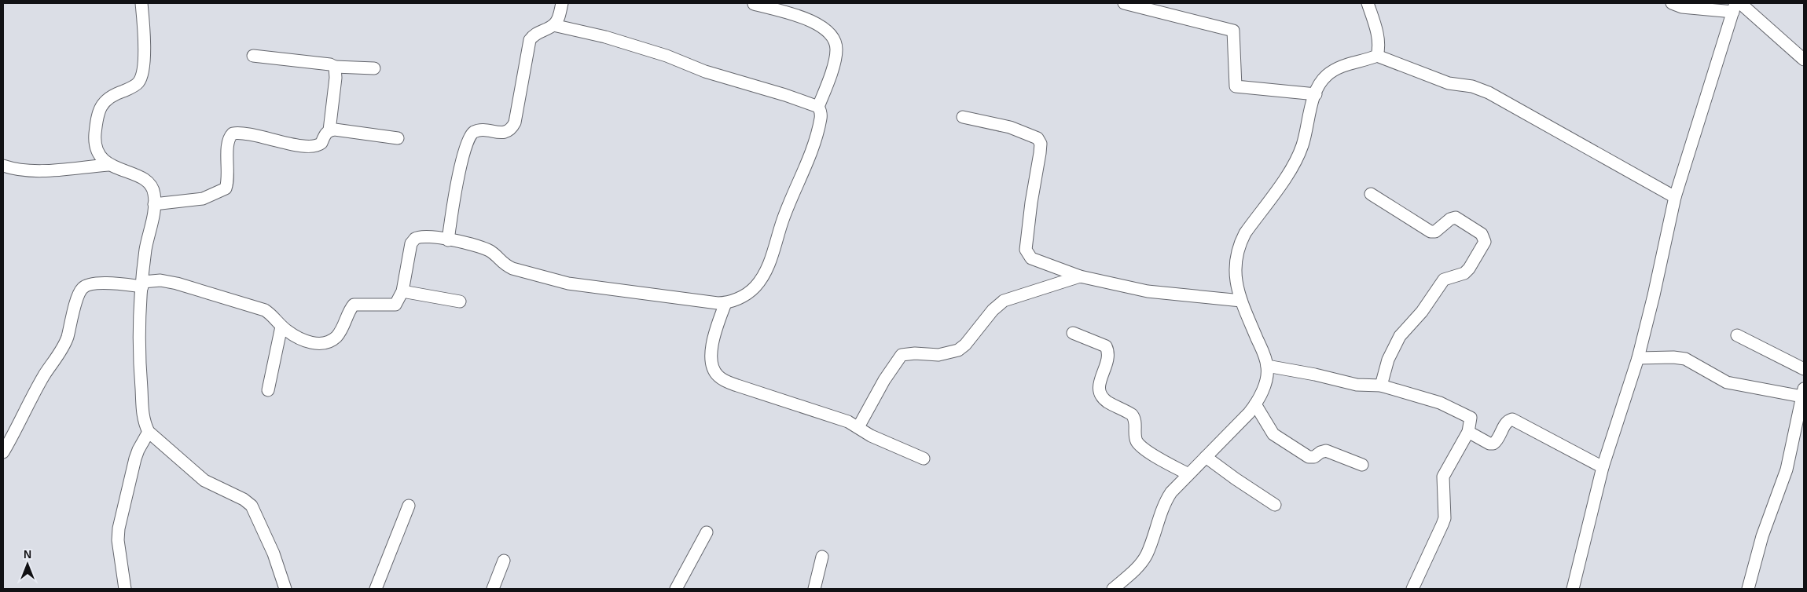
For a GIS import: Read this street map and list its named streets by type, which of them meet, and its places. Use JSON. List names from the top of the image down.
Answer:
{
  "north": "top"
}
